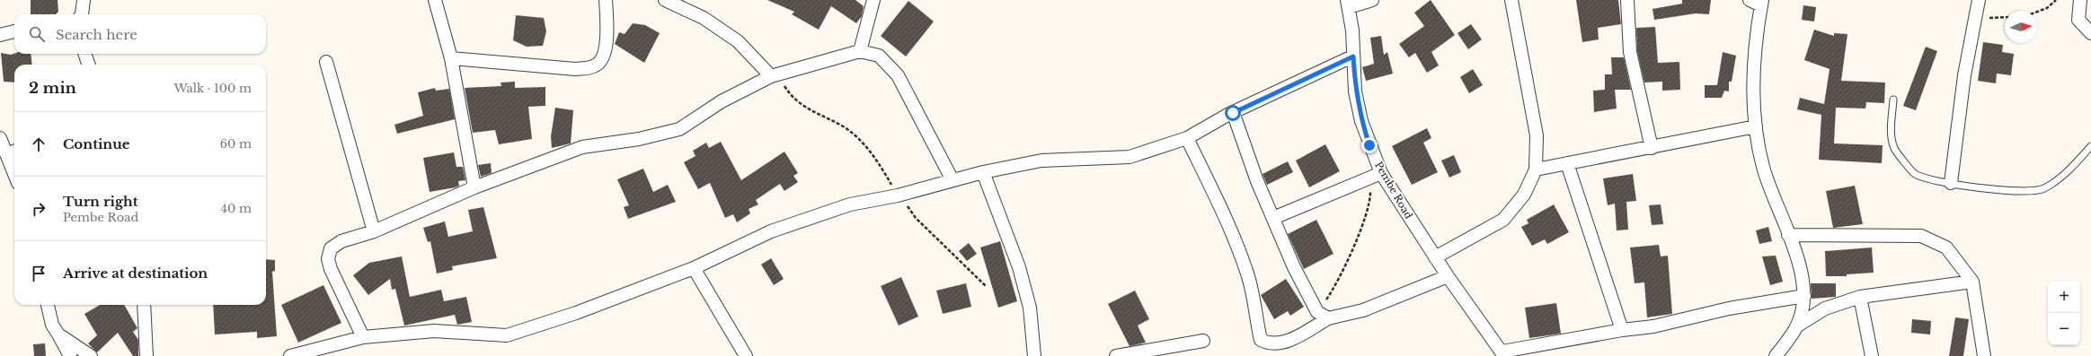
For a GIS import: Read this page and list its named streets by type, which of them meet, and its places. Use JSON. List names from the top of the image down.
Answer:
{
  "streets": {
    "street": ["Pembe Road"]
  },
  "north": "right",
  "page": {
    "search": "Search here",
    "heading": ["2 min", "Walk · 100 m"],
    "list": [
      ["Continue", "60 m"],
      ["Turn right", "Pembe Road", "40 m"],
      "Arrive at destination"
    ],
    "map_buttons": ["+", "−"]
  }
}
